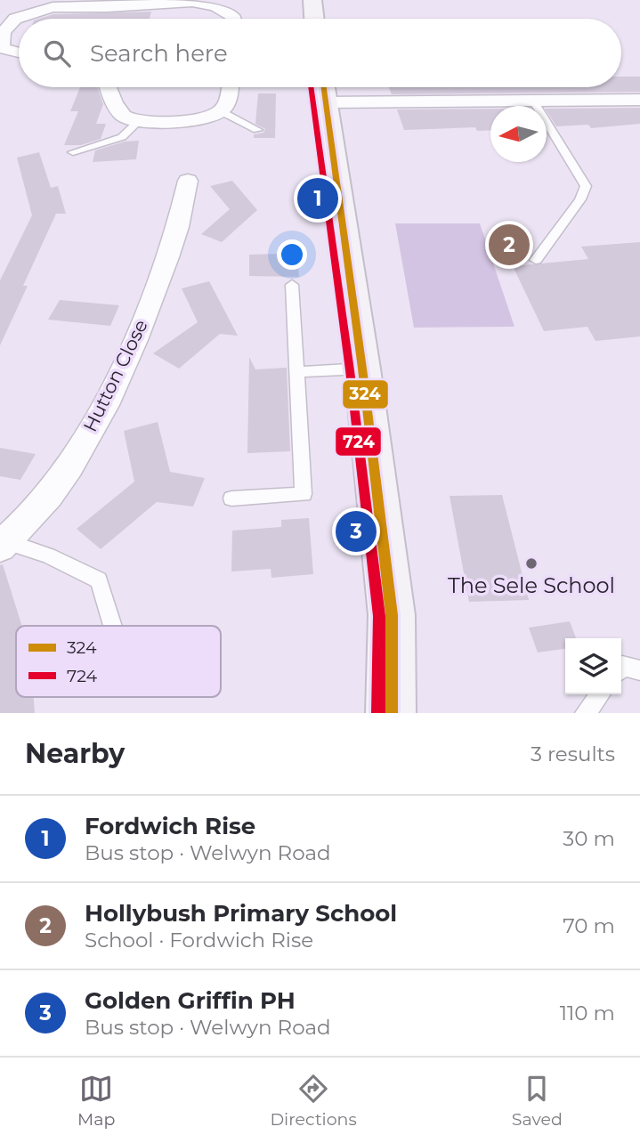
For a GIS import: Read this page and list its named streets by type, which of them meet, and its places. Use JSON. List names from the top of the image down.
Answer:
{
  "streets": {
    "street": ["Hutton Close"]
  },
  "places": ["The Sele School"],
  "lines": ["transit line 324", "transit line 724"],
  "legend": ["324", "724"],
  "north": "left",
  "page": {
    "search": "Search here",
    "pins": ["1", "2", "3"],
    "heading": ["Nearby", "3 results"],
    "list": [
      {
        "mark": "1",
        "name": "Fordwich Rise",
        "note": "Bus stop · Welwyn Road",
        "value": "30 m"
      },
      {
        "mark": "2",
        "name": "Hollybush Primary School",
        "note": "School · Fordwich Rise",
        "value": "70 m"
      },
      {
        "mark": "3",
        "name": "Golden Griffin PH",
        "note": "Bus stop · Welwyn Road",
        "value": "110 m"
      }
    ],
    "nav": ["Map", "Directions", "Saved"]
  }
}
